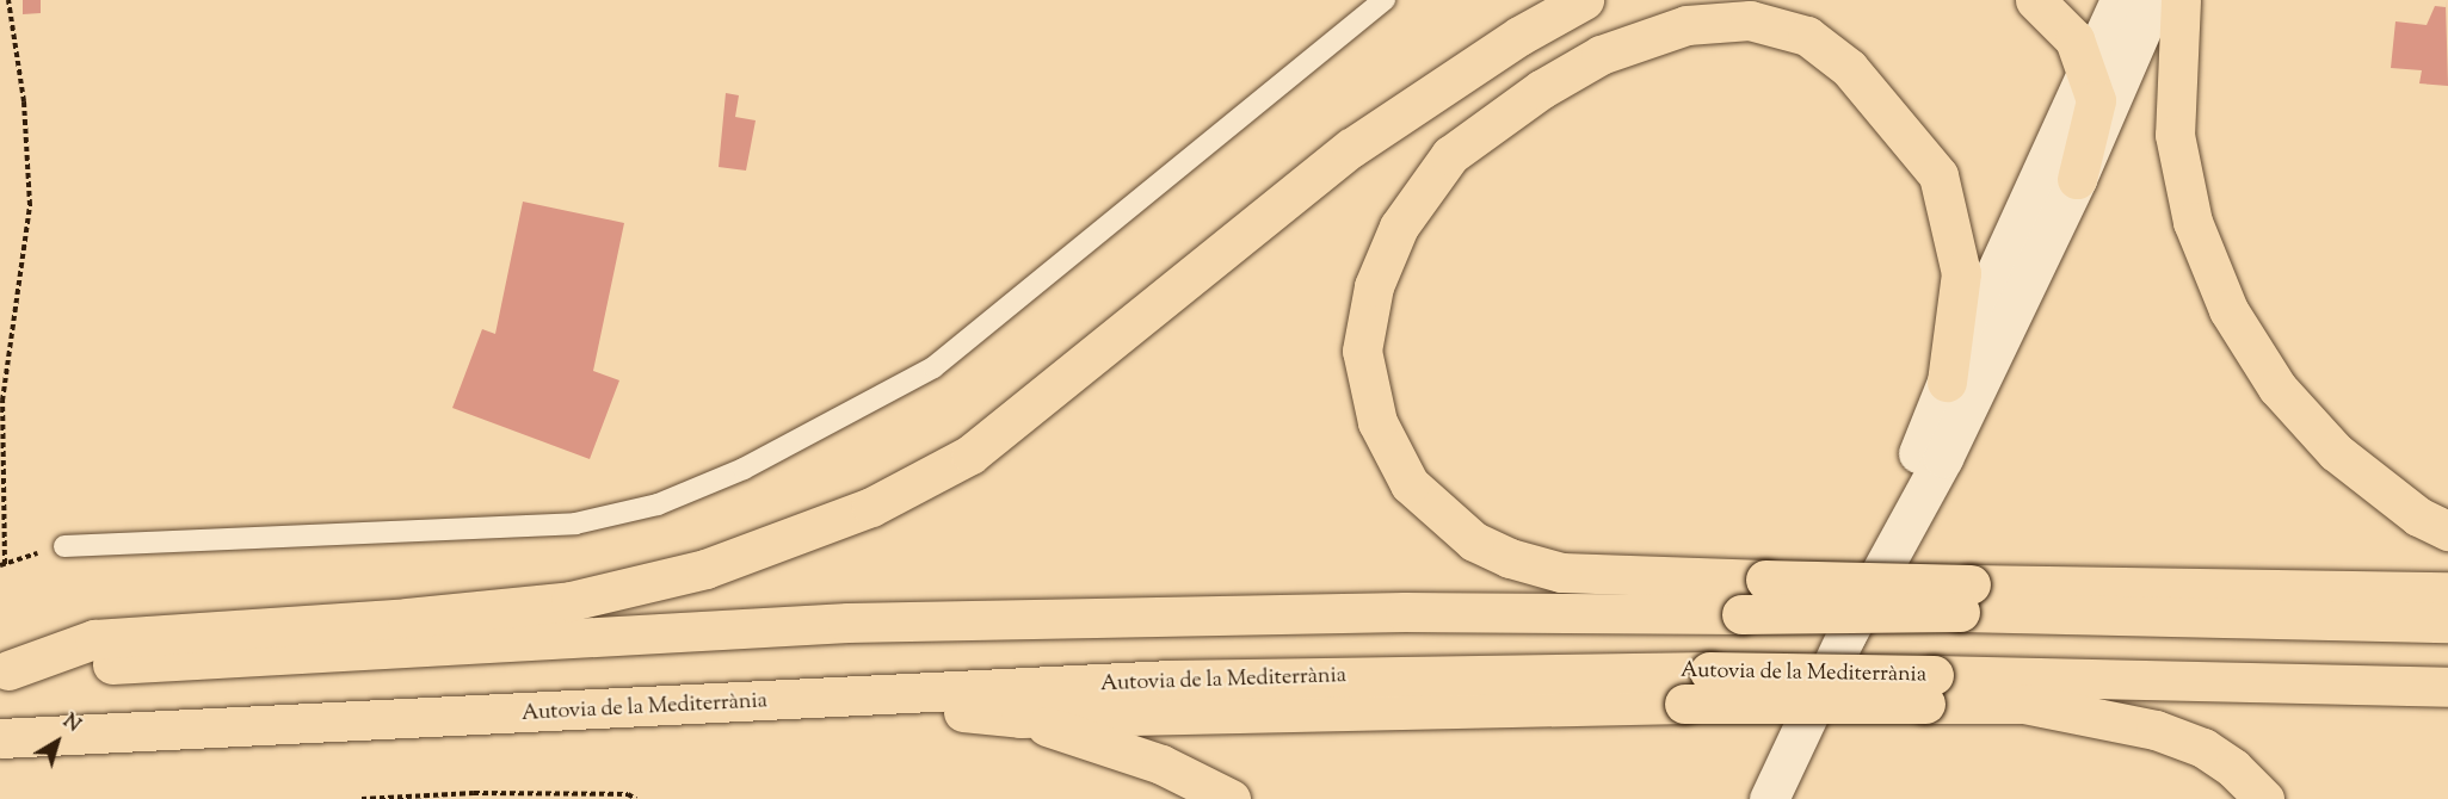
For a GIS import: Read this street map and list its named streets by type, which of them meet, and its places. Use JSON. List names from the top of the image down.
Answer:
{
  "streets": {
    "highway": ["Autovia de la Mediterrània"]
  },
  "north": "top right"
}
